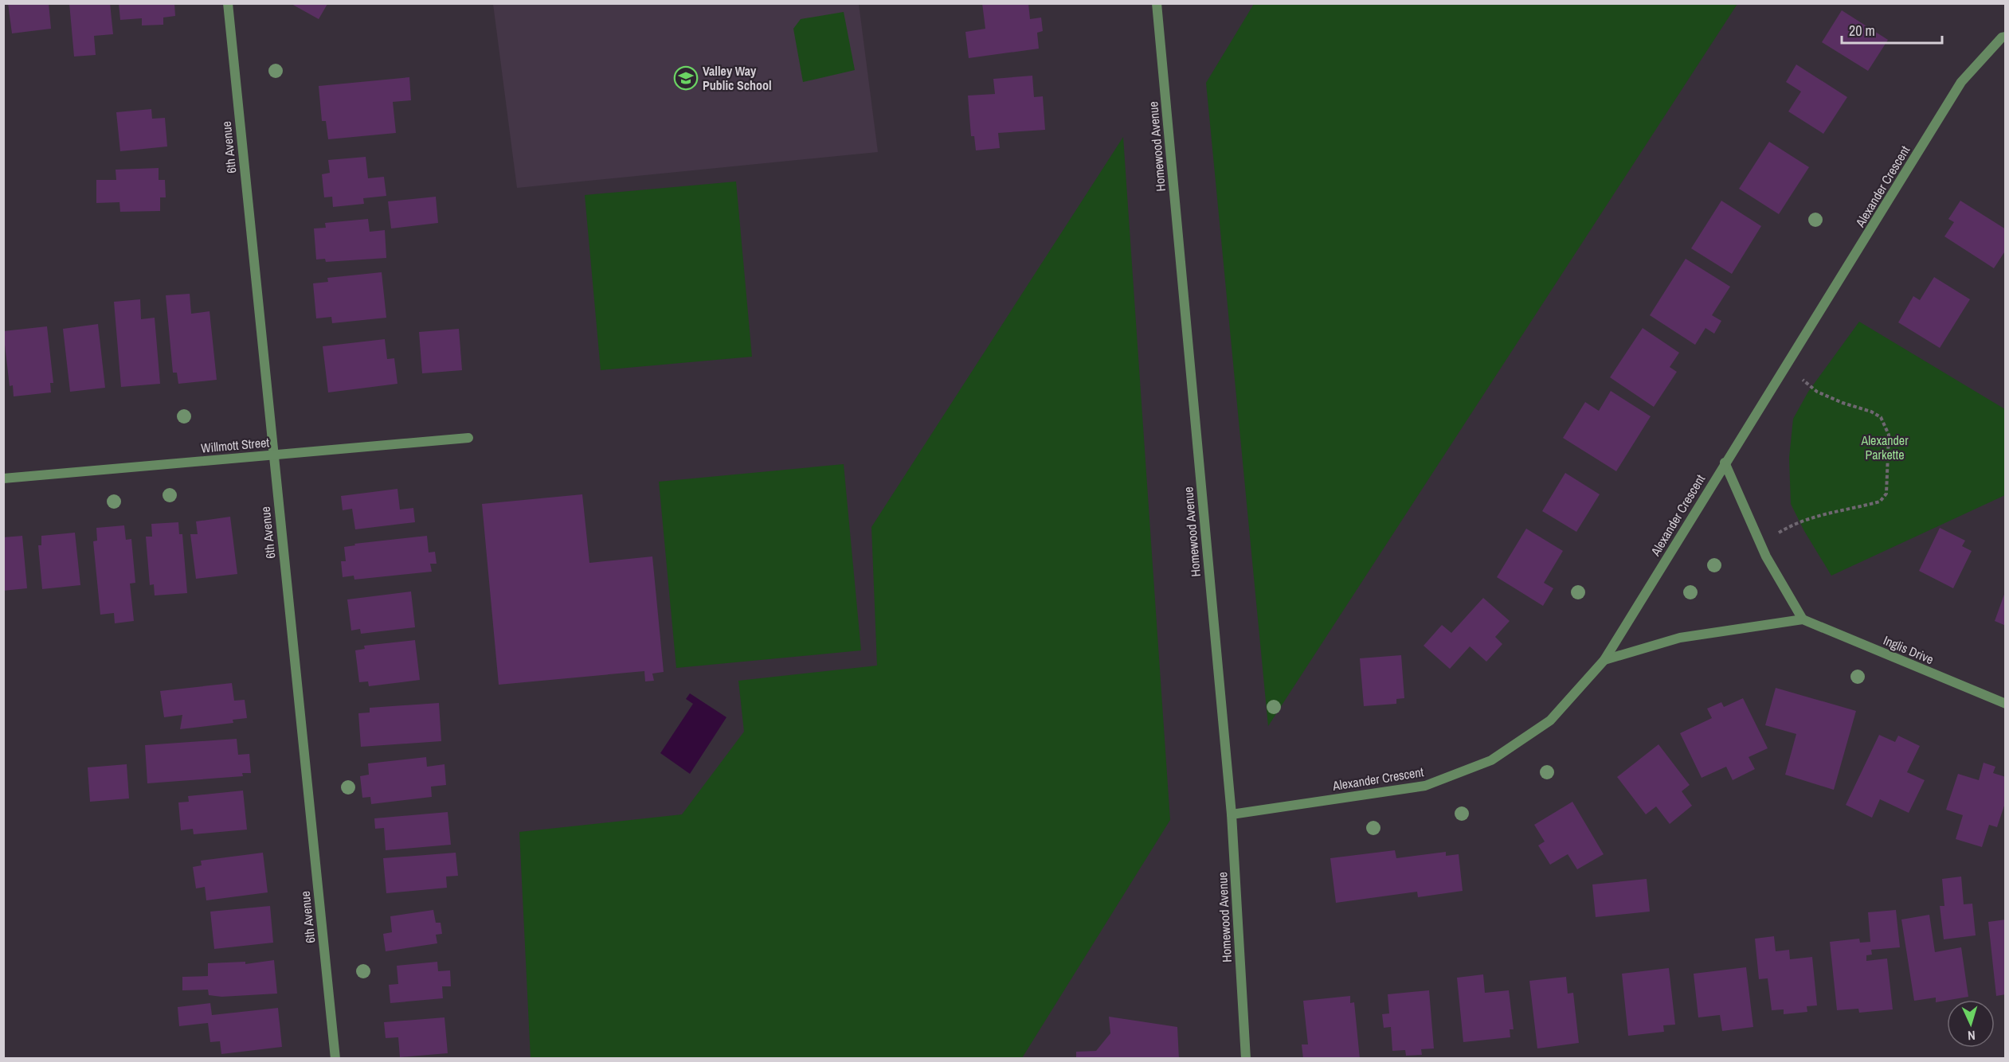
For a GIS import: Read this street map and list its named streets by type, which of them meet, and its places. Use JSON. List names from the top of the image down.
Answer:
{
  "streets": {
    "street": [
      "Homewood Avenue",
      "6th Avenue",
      "Alexander Crescent",
      "Willmott Street",
      "Inglis Drive"
    ]
  },
  "crossings": [
    ["Homewood Avenue", "Alexander Crescent"],
    ["6th Avenue", "Willmott Street"]
  ],
  "parks": ["Alexander Parkette"],
  "places": {
    "school or university": ["Valley Way Public School"]
  },
  "scale_bar": "20 m",
  "north": "bottom"
}
